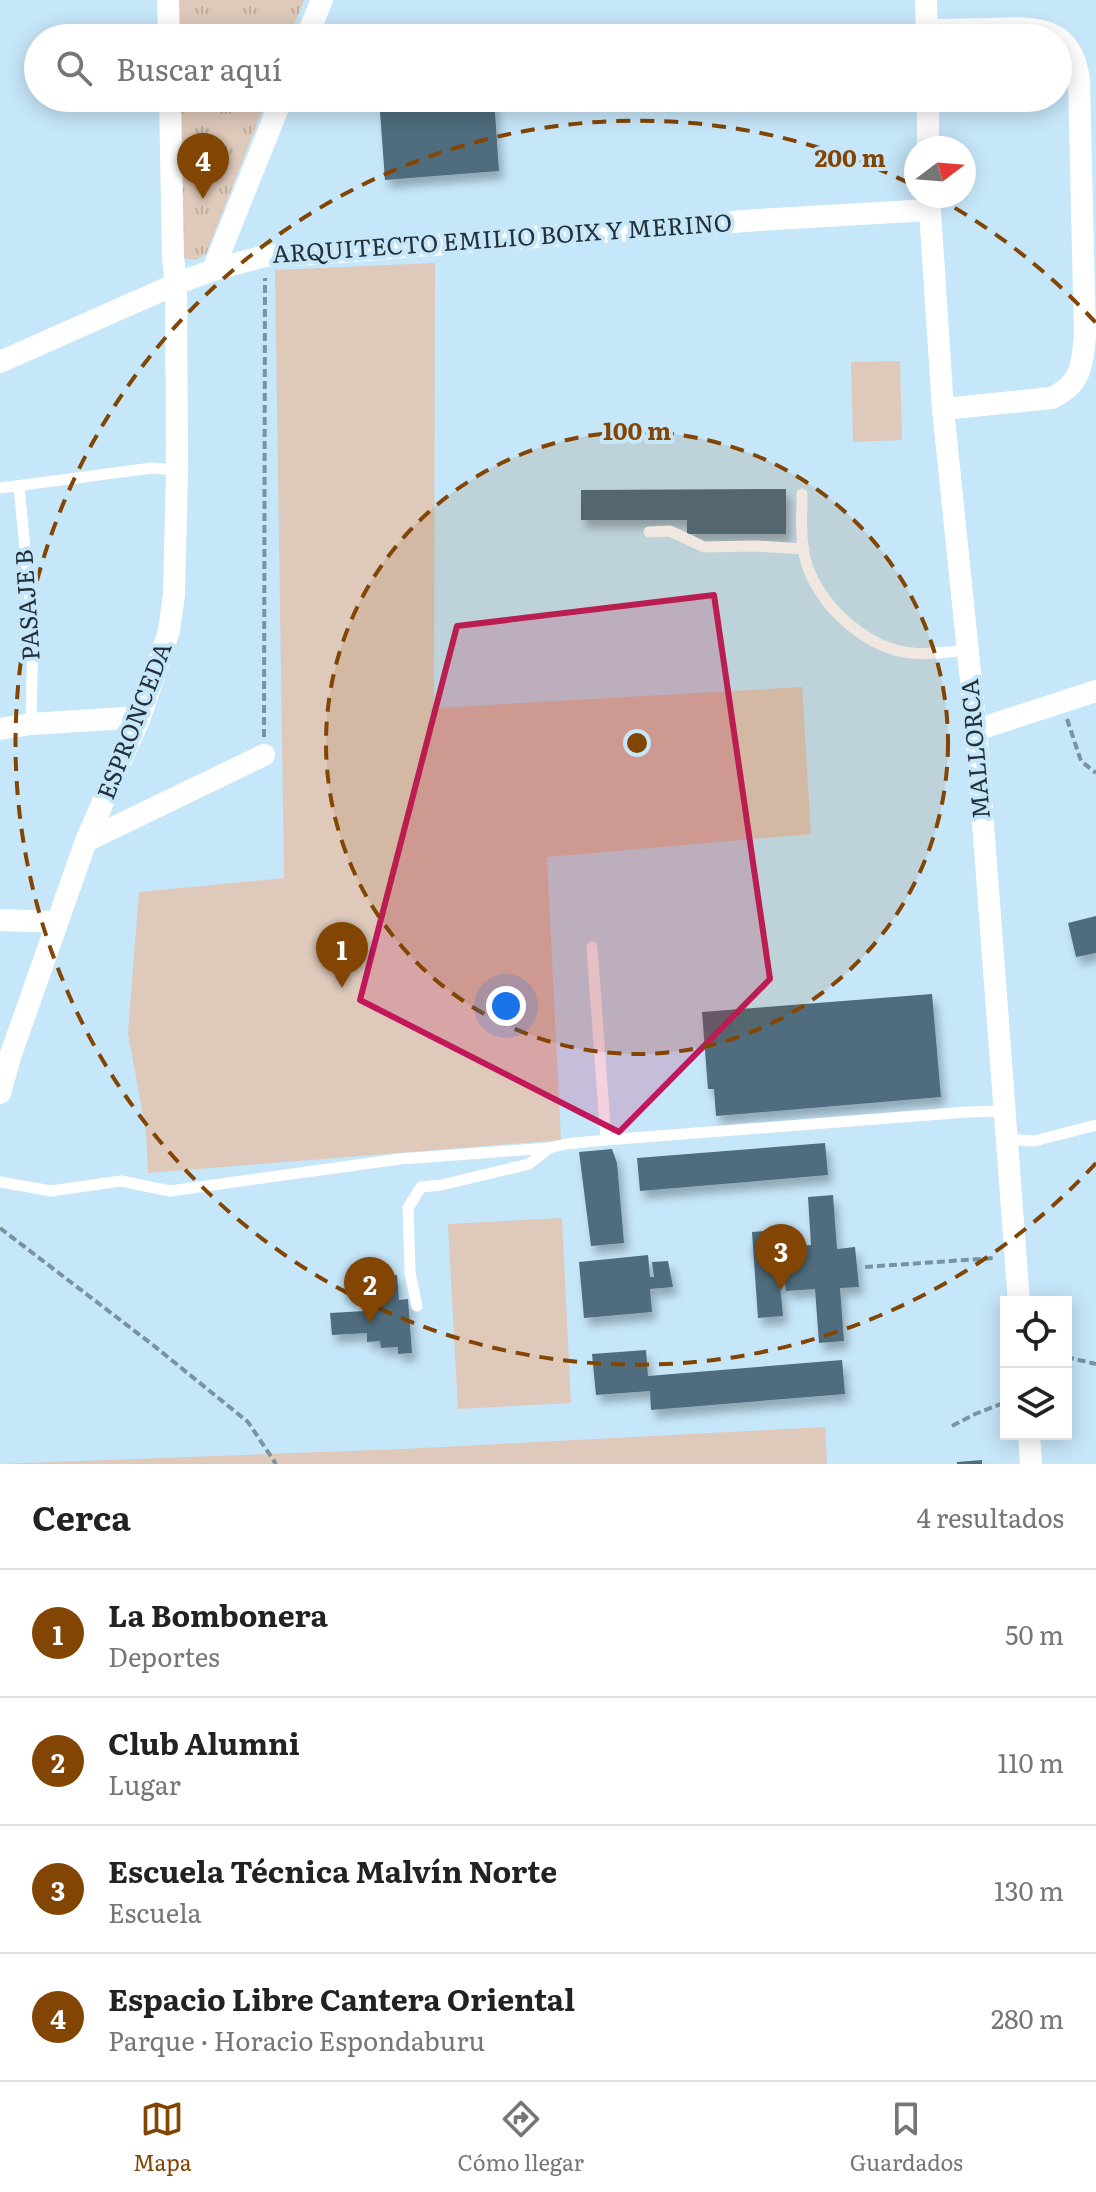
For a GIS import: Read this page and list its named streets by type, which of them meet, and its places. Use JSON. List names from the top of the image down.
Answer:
{
  "streets": {
    "street": ["ARQUITECTO EMILIO BOIX Y MERINO", "ESPRONCEDA", "MALLORCA"],
    "lane": ["PASAJE B"]
  },
  "crossings": [
    ["ARQUITECTO EMILIO BOIX Y MERINO", "ESPRONCEDA"]
  ],
  "north": "right",
  "page": {
    "search": "Buscar aquí",
    "pins": [
      "4",
      "1",
      "3",
      "2"
    ],
    "heading": ["Cerca", "4 resultados"],
    "list": [
      {
        "mark": "1",
        "name": "La Bombonera",
        "note": "Deportes",
        "value": "50 m"
      },
      {
        "mark": "2",
        "name": "Club Alumni",
        "note": "Lugar",
        "value": "110 m"
      },
      {
        "mark": "3",
        "name": "Escuela Técnica Malvín Norte",
        "note": "Escuela",
        "value": "130 m"
      },
      {
        "mark": "4",
        "name": "Espacio Libre Cantera Oriental",
        "note": "Parque · Horacio Espondaburu",
        "value": "280 m"
      }
    ],
    "nav": ["Mapa", "Cómo llegar", "Guardados"]
  },
  "rings": ["200 m", "100 m"]
}
